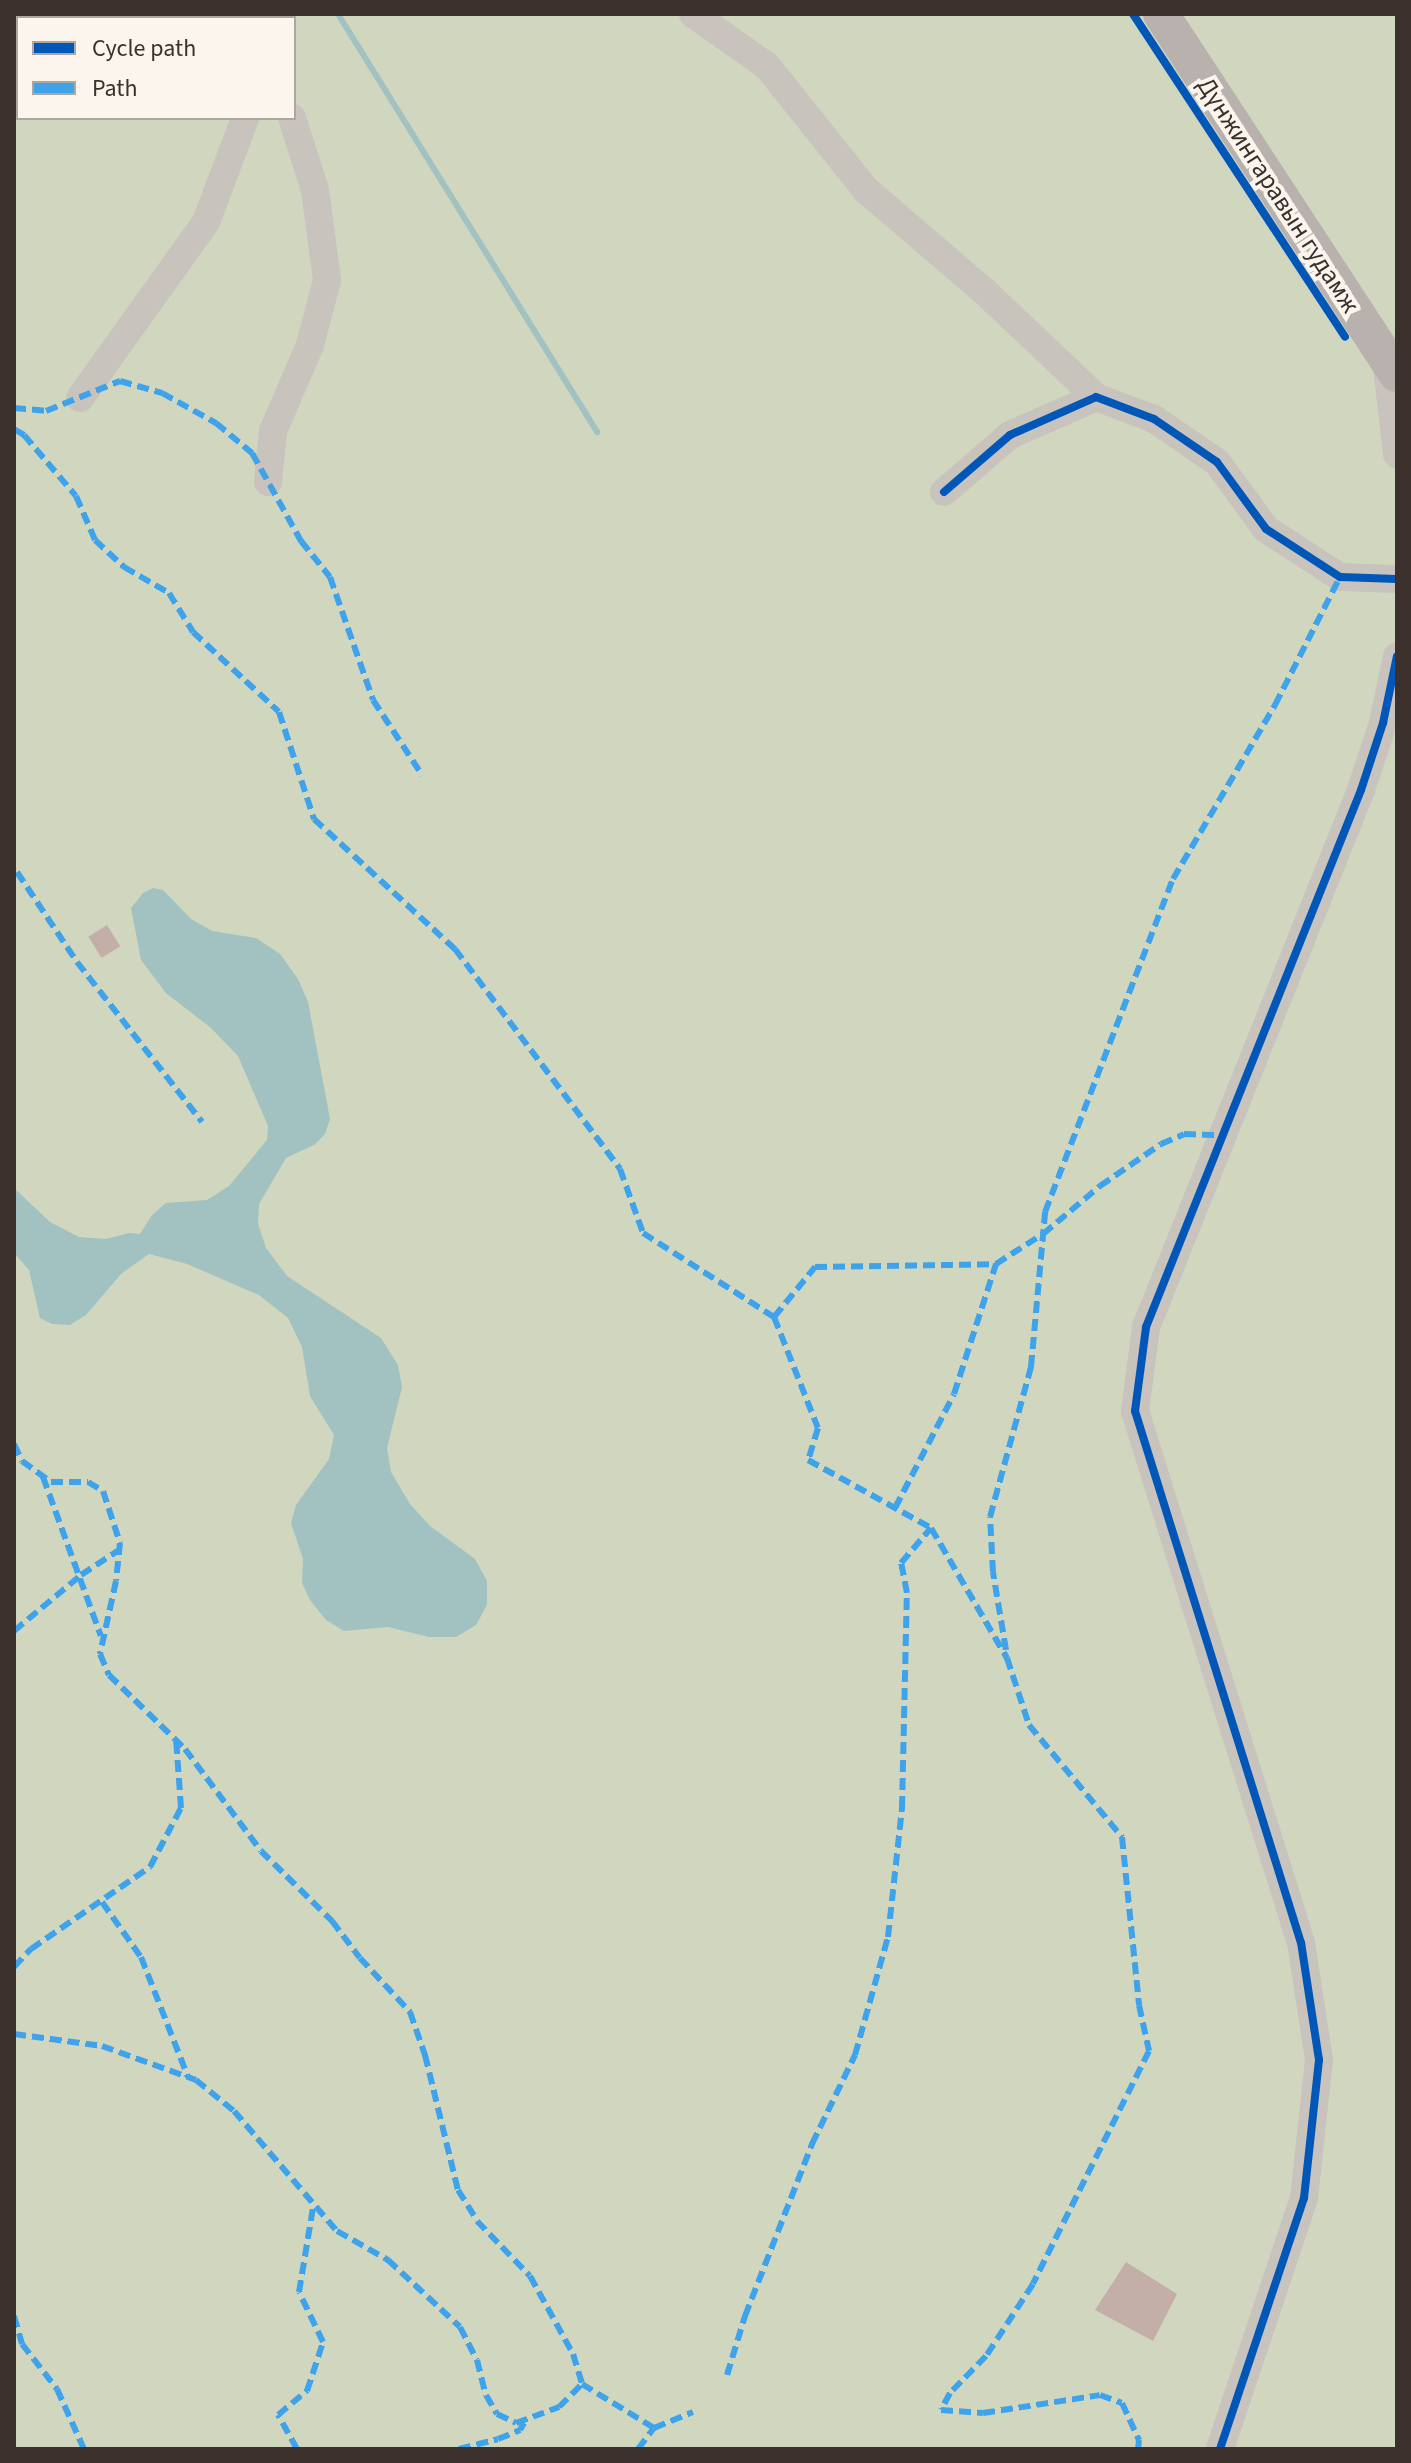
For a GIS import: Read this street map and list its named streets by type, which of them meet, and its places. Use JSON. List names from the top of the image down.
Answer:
{
  "streets": {
    "main road": ["Дүнжингаравын гудамж"]
  },
  "legend": ["Cycle path", "Path"]
}
